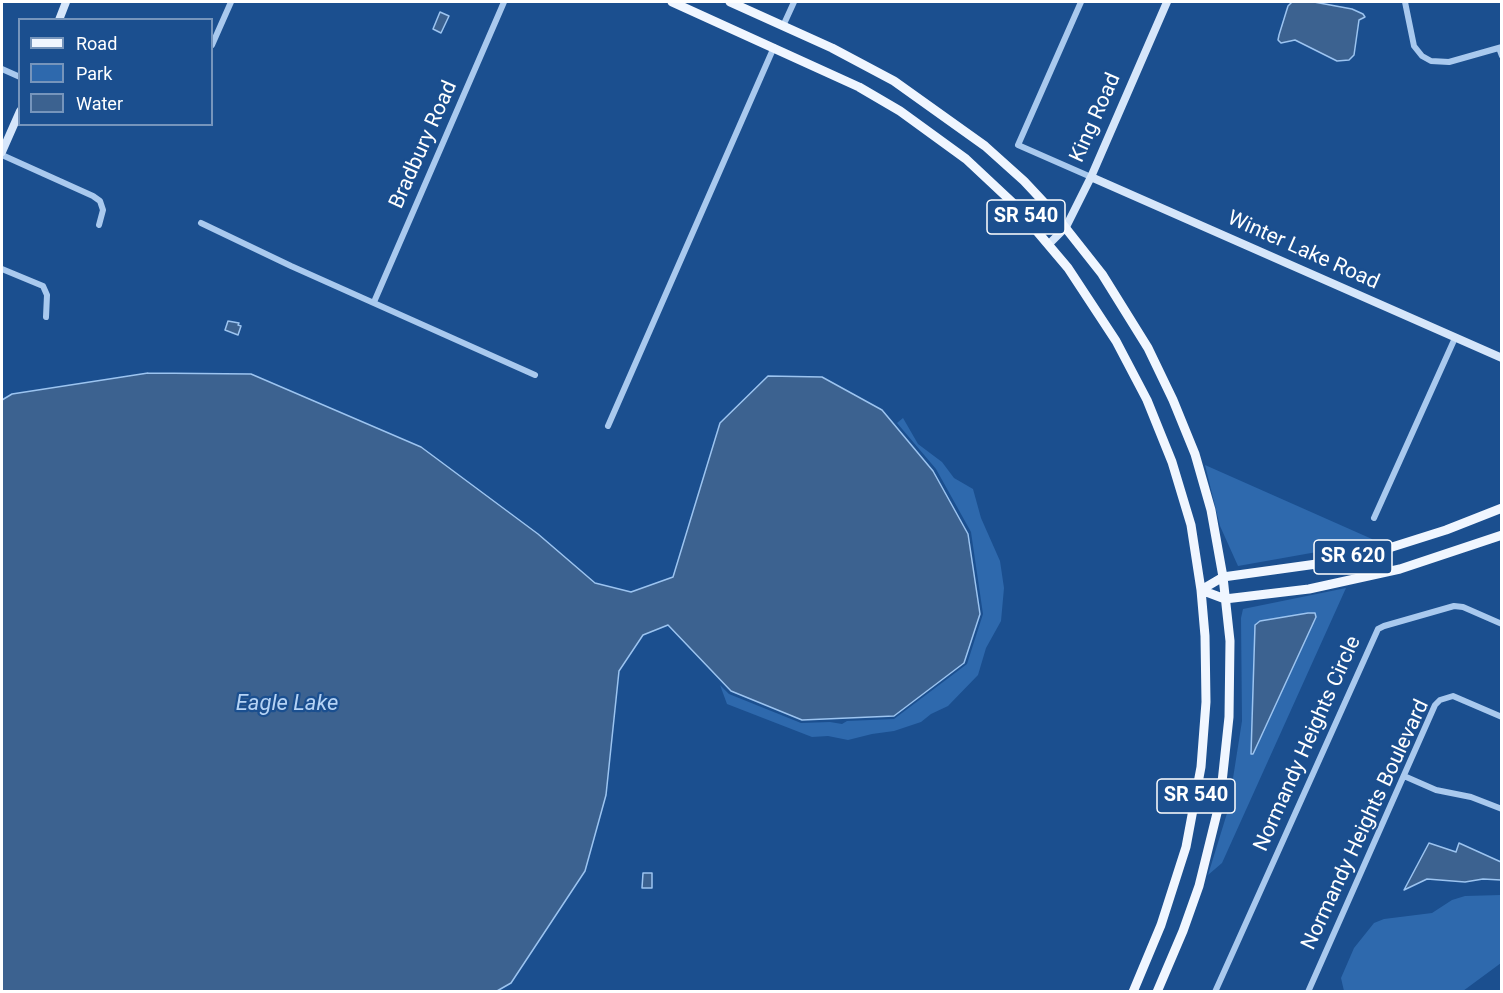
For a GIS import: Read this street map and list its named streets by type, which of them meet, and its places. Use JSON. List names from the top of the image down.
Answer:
{
  "streets": {
    "main road": ["SR 540", "SR 620"],
    "street": [
      "King Road",
      "Bradbury Road",
      "Winter Lake Road",
      "Normandy Heights Circle",
      "Normandy Heights Boulevard"
    ]
  },
  "crossings": [
    ["King Road", "SR 540"],
    ["King Road", "Winter Lake Road"],
    ["SR 540", "SR 620"]
  ],
  "water": ["Eagle Lake"],
  "legend": ["Road", "Park", "Water"]
}
